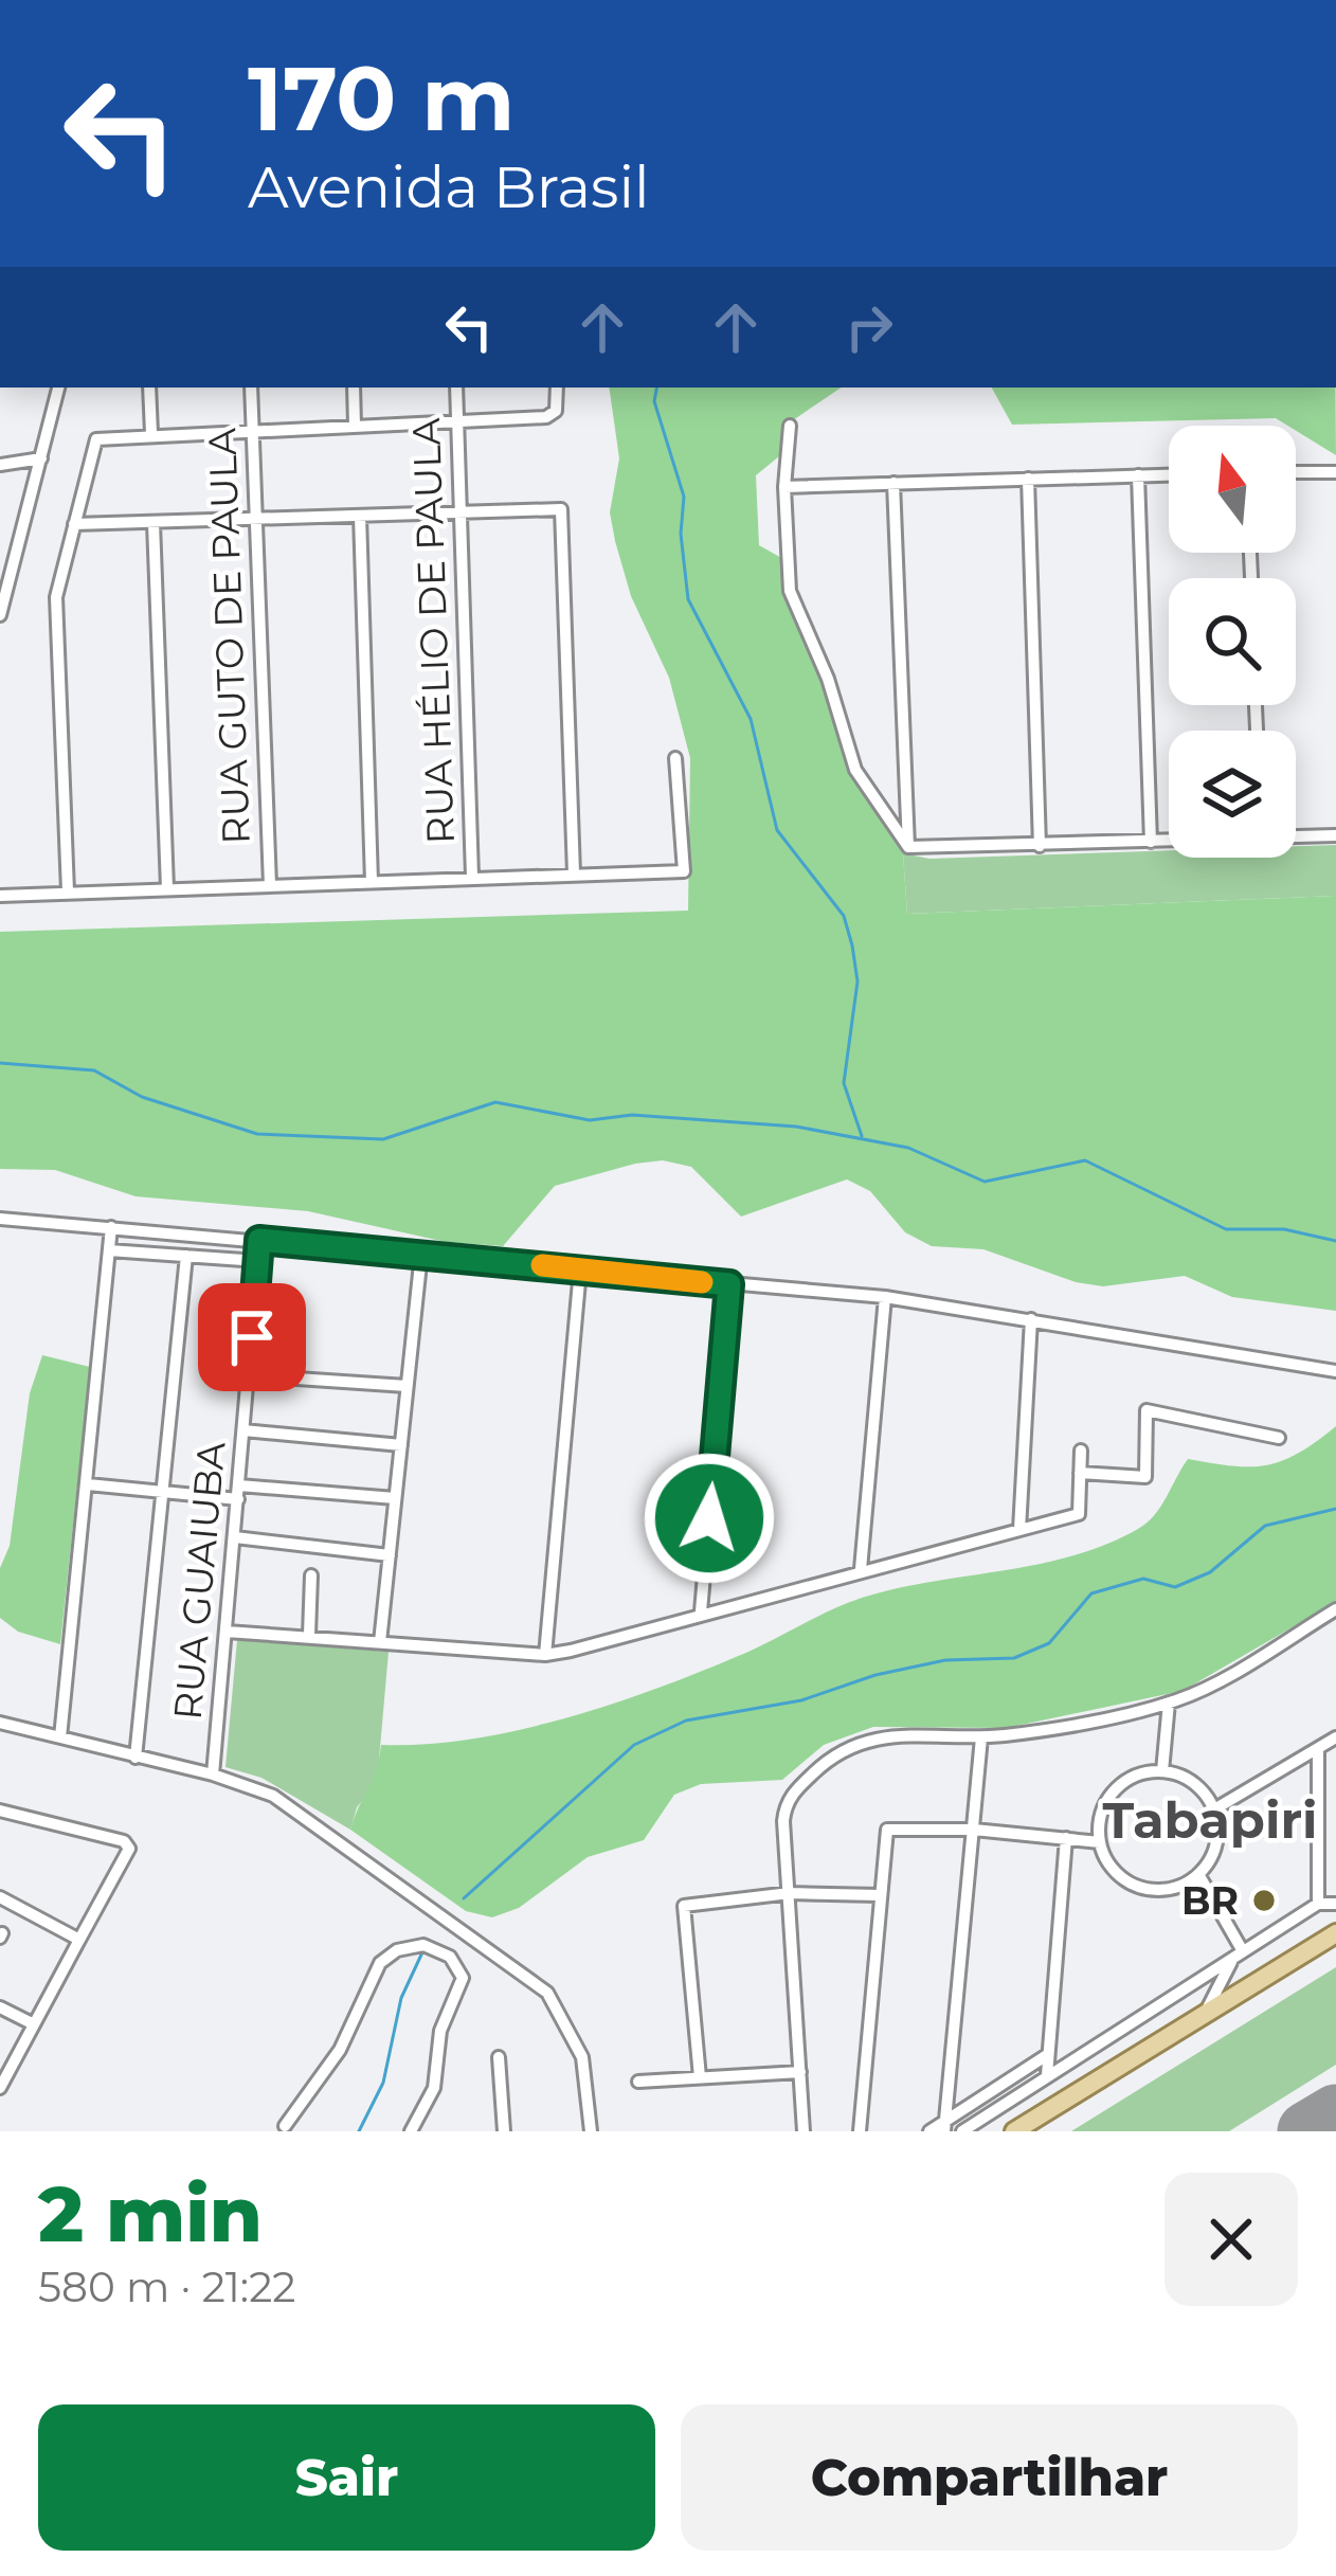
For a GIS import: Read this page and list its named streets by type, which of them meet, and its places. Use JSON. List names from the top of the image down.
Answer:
{
  "streets": {
    "street": ["RUA HÉLIO DE PAULA", "RUA GUTO DE PAULA", "RUA GUAIUBA"]
  },
  "districts": ["Tabapiri"],
  "places": ["BR"],
  "north": "top",
  "page": {
    "turn": ["170 m", "Avenida Brasil"],
    "heading": ["2 min", "580 m · 21:22"],
    "buttons": ["Sair", "Compartilhar"]
  }
}
